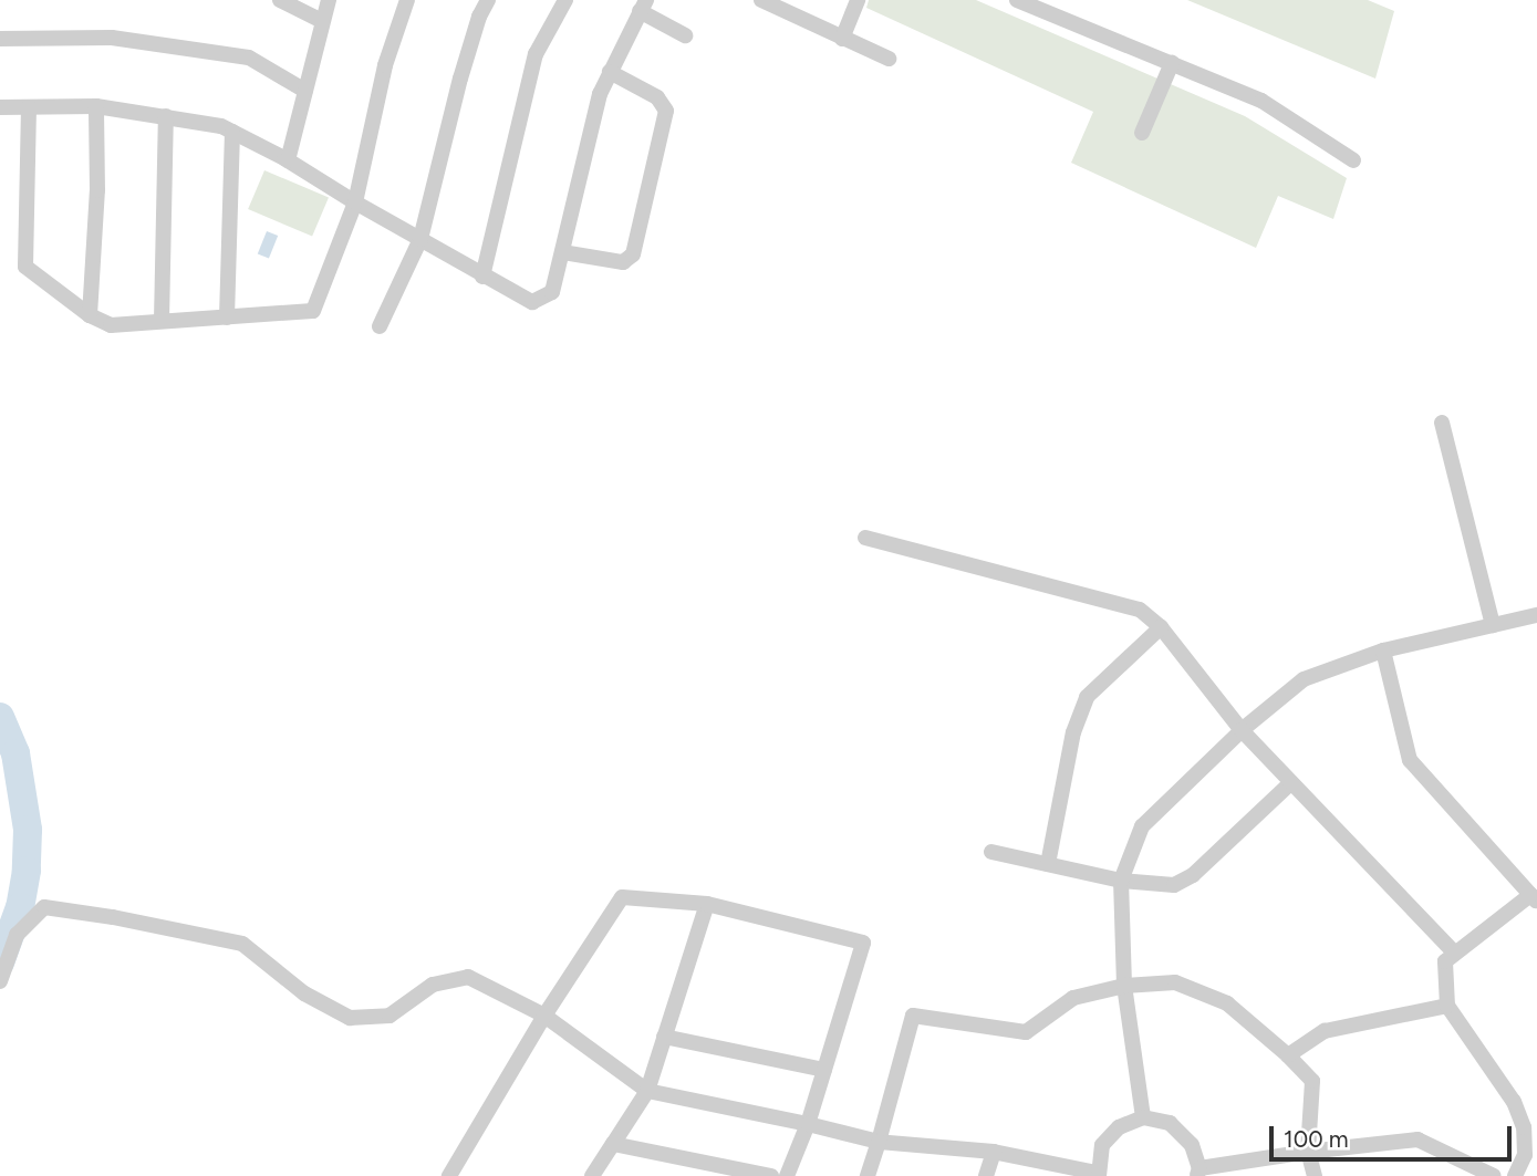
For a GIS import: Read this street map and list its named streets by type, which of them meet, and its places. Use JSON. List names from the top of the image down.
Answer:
{
  "scale_bar": "100 m"
}
